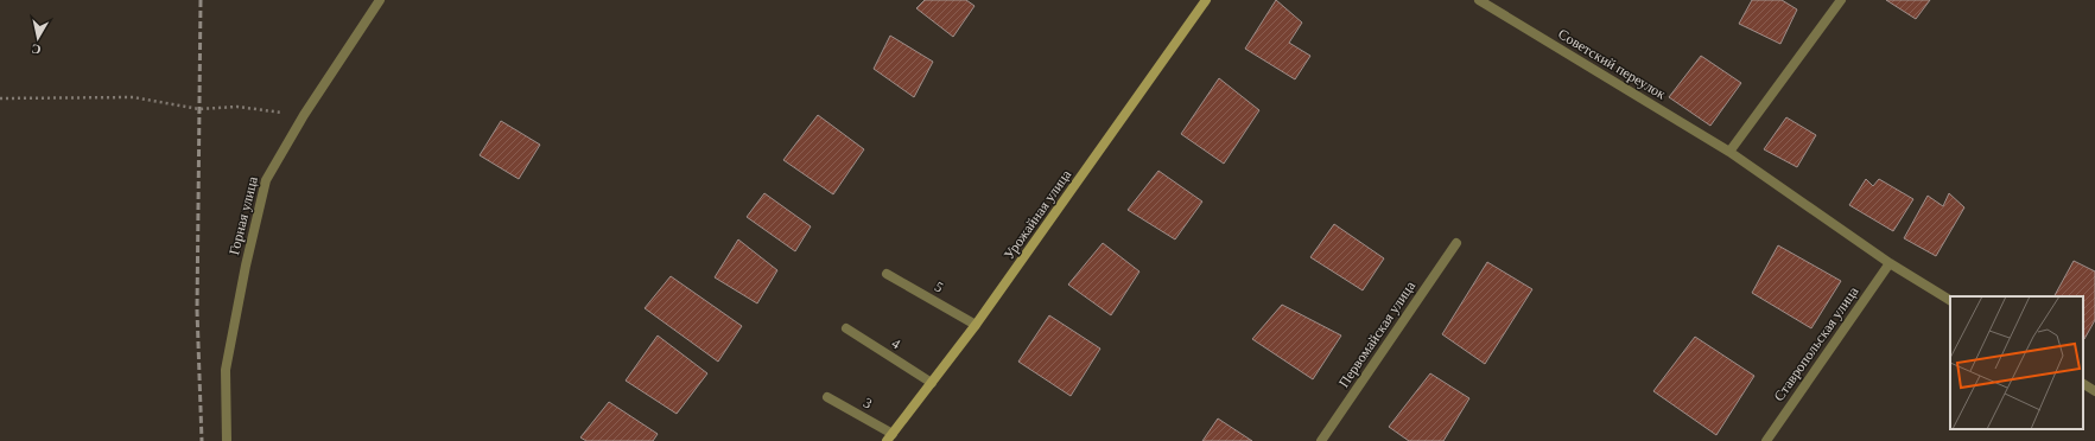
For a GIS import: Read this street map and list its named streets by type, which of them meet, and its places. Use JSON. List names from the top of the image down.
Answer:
{
  "streets": {
    "main road": ["Урожайная улица"],
    "street": [
      "Советский переулок",
      "Горная улица",
      "5",
      "Первомайская улица",
      "4",
      "Ставропольская улица",
      "3"
    ]
  },
  "crossings": [
    ["Советский переулок", "Ставропольская улица"],
    ["Урожайная улица", "5"],
    ["Урожайная улица", "4"],
    ["Урожайная улица", "3"]
  ],
  "north": "bottom"
}
